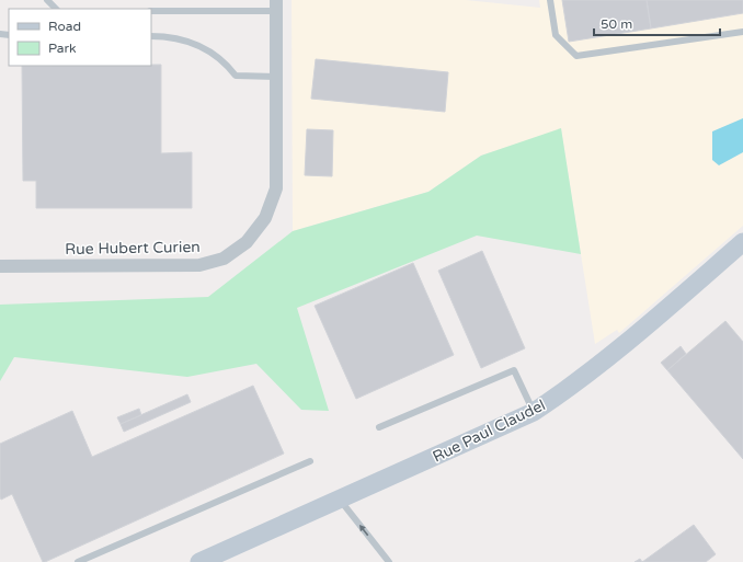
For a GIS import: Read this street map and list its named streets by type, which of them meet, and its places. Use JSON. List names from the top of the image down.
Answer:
{
  "streets": {
    "street": ["Rue Hubert Curien", "Rue Paul Claudel"]
  },
  "legend": ["Road", "Park"],
  "scale_bar": "50 m"
}
